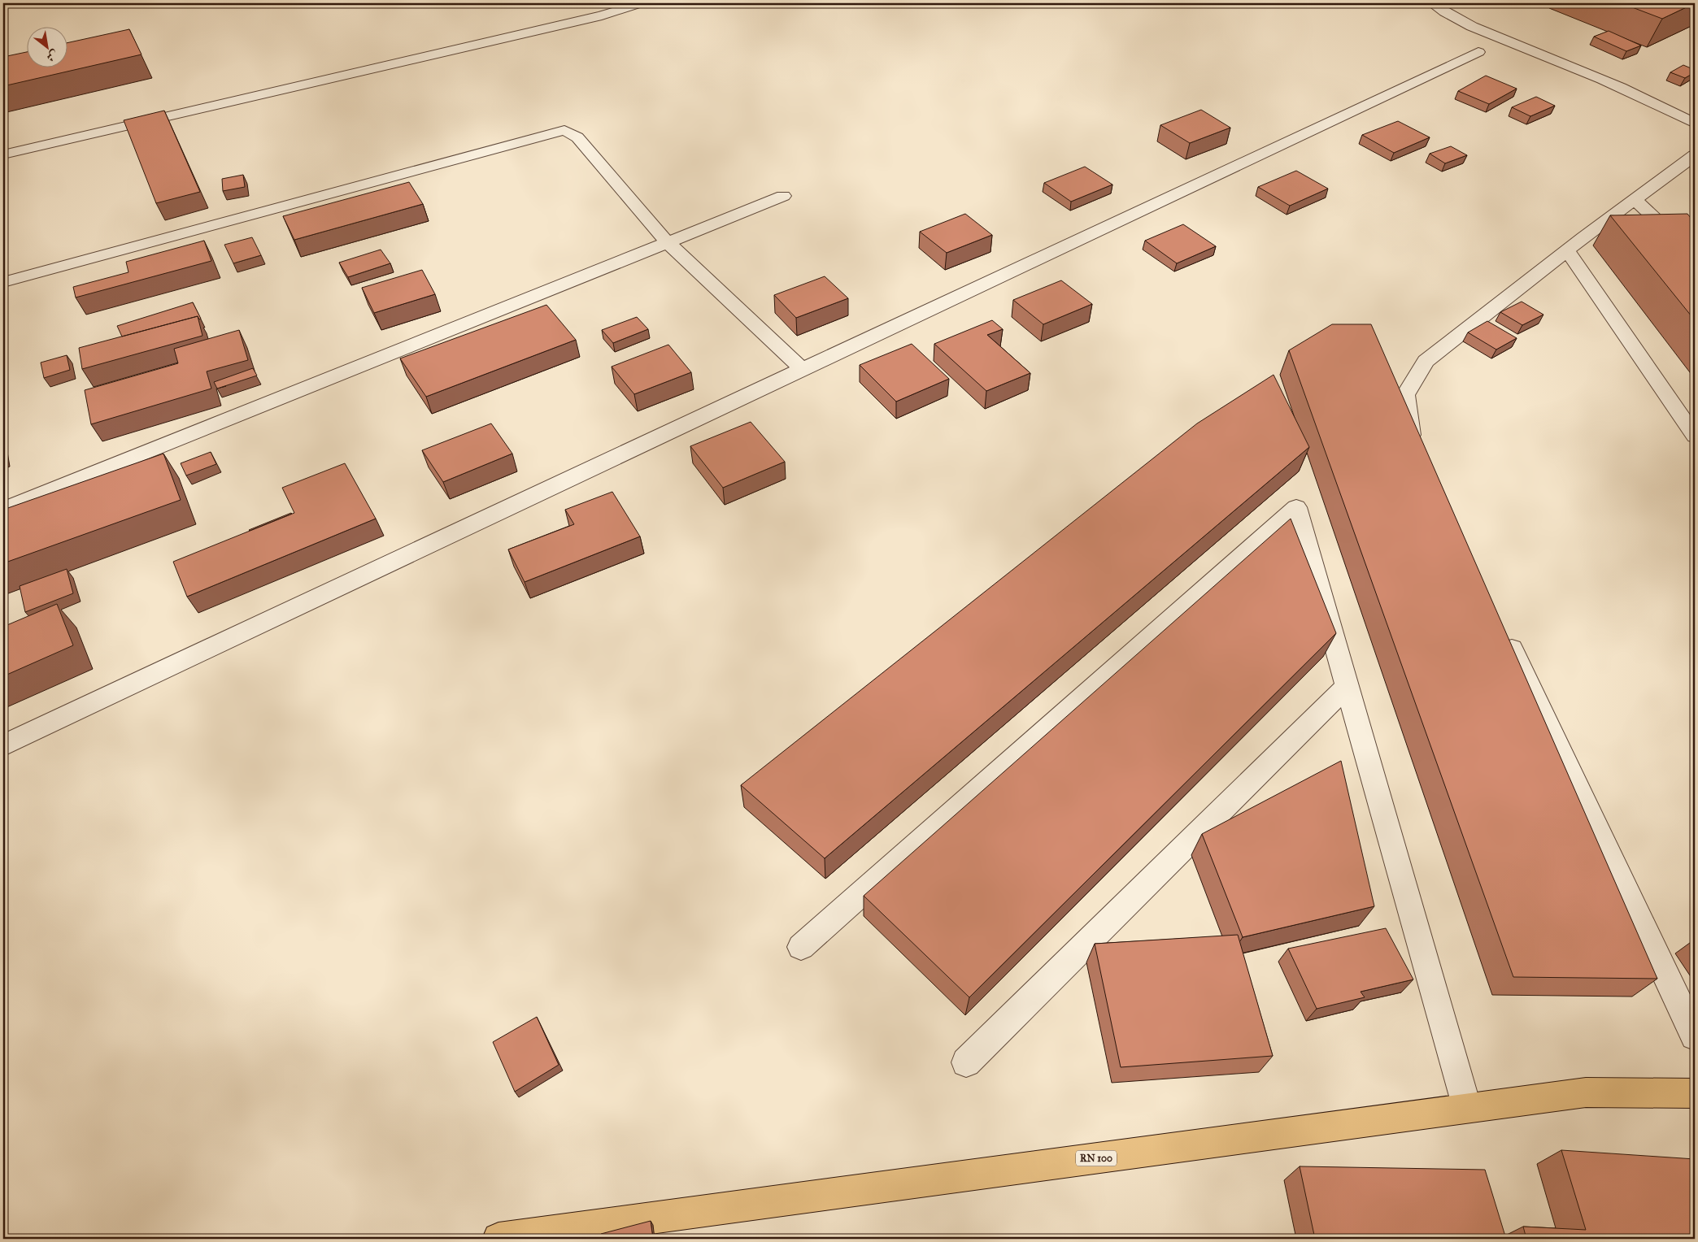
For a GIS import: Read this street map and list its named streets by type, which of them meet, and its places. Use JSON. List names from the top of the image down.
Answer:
{
  "streets": {
    "main road": ["RN 100"]
  },
  "north": "bottom right"
}
